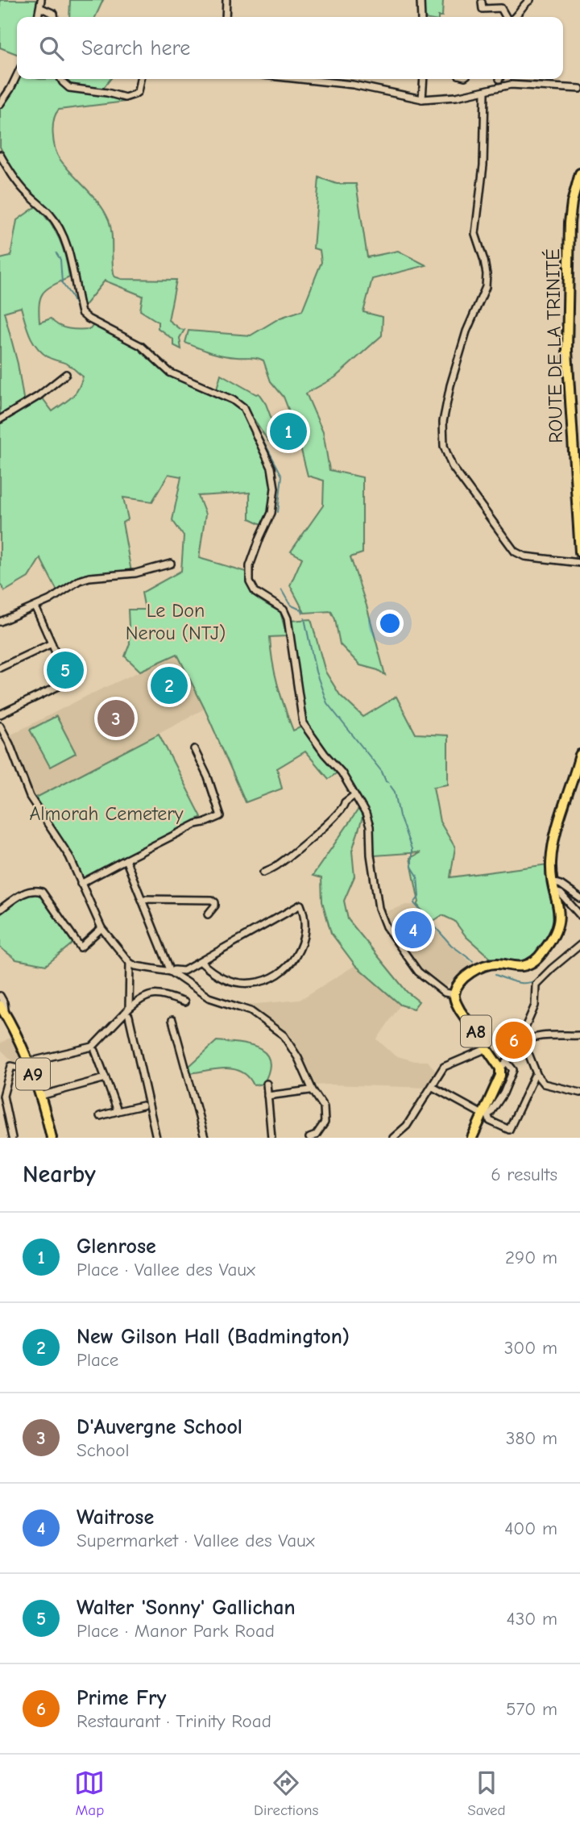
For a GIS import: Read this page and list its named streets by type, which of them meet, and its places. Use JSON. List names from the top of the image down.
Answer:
{
  "streets": {
    "main road": ["ROUTE DE LA TRINITÉ", "A8", "A9"]
  },
  "parks": ["Le Don Nerou (NTJ)", "Almorah Cemetery"],
  "page": {
    "search": "Search here",
    "pins": [
      "1",
      "5",
      "2",
      "3",
      "4",
      "6"
    ],
    "heading": ["Nearby", "6 results"],
    "list": [
      {
        "mark": "1",
        "name": "Glenrose",
        "note": "Place · Vallee des Vaux",
        "value": "290 m"
      },
      {
        "mark": "2",
        "name": "New Gilson Hall (Badmington)",
        "note": "Place",
        "value": "300 m"
      },
      {
        "mark": "3",
        "name": "D'Auvergne School",
        "note": "School",
        "value": "380 m"
      },
      {
        "mark": "4",
        "name": "Waitrose",
        "note": "Supermarket · Vallee des Vaux",
        "value": "400 m"
      },
      {
        "mark": "5",
        "name": "Walter 'Sonny' Gallichan",
        "note": "Place · Manor Park Road",
        "value": "430 m"
      },
      {
        "mark": "6",
        "name": "Prime Fry",
        "note": "Restaurant · Trinity Road",
        "value": "570 m"
      }
    ],
    "nav": ["Map", "Directions", "Saved"]
  }
}
